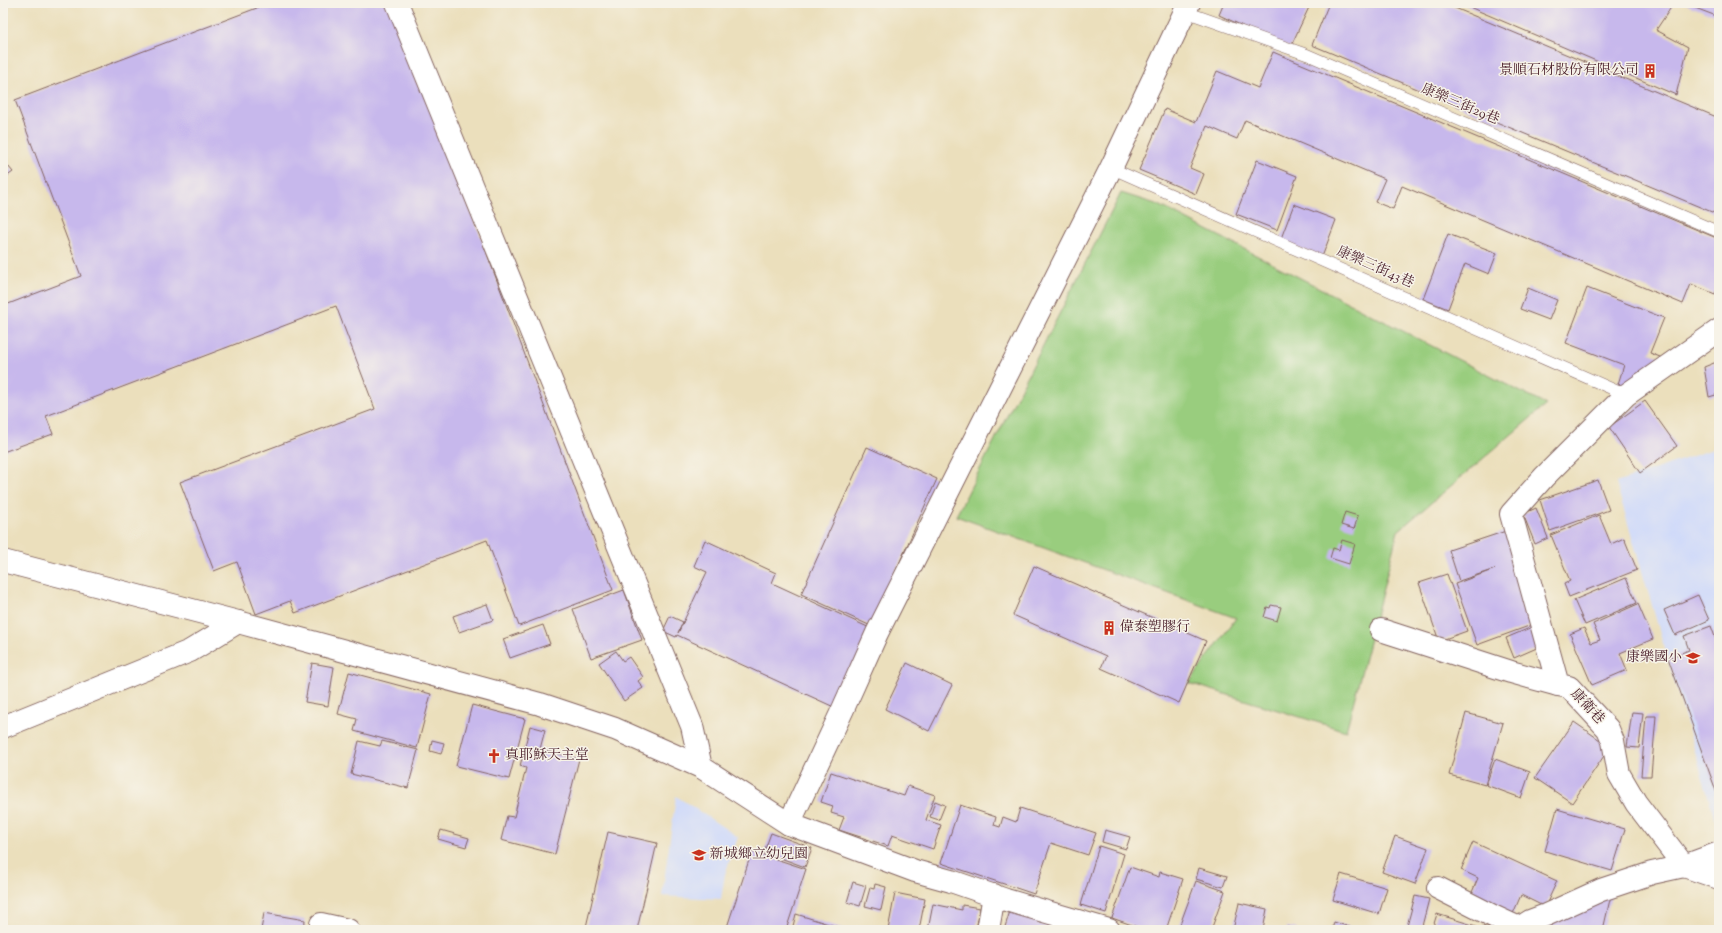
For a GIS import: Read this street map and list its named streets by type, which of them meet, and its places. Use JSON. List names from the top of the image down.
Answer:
{
  "streets": {
    "street": ["康衛巷"],
    "lane": ["康樂三街29巷", "康樂三街43巷"]
  },
  "crossings": [
    ["康樂三街43巷", "康衛巷"]
  ],
  "places": {
    "building": ["景順石材股份有限公司", "偉泰塑膠行"],
    "school or university": ["康樂國小", "新城鄉立幼兒園"],
    "church": ["真耶穌天主堂"]
  }
}
